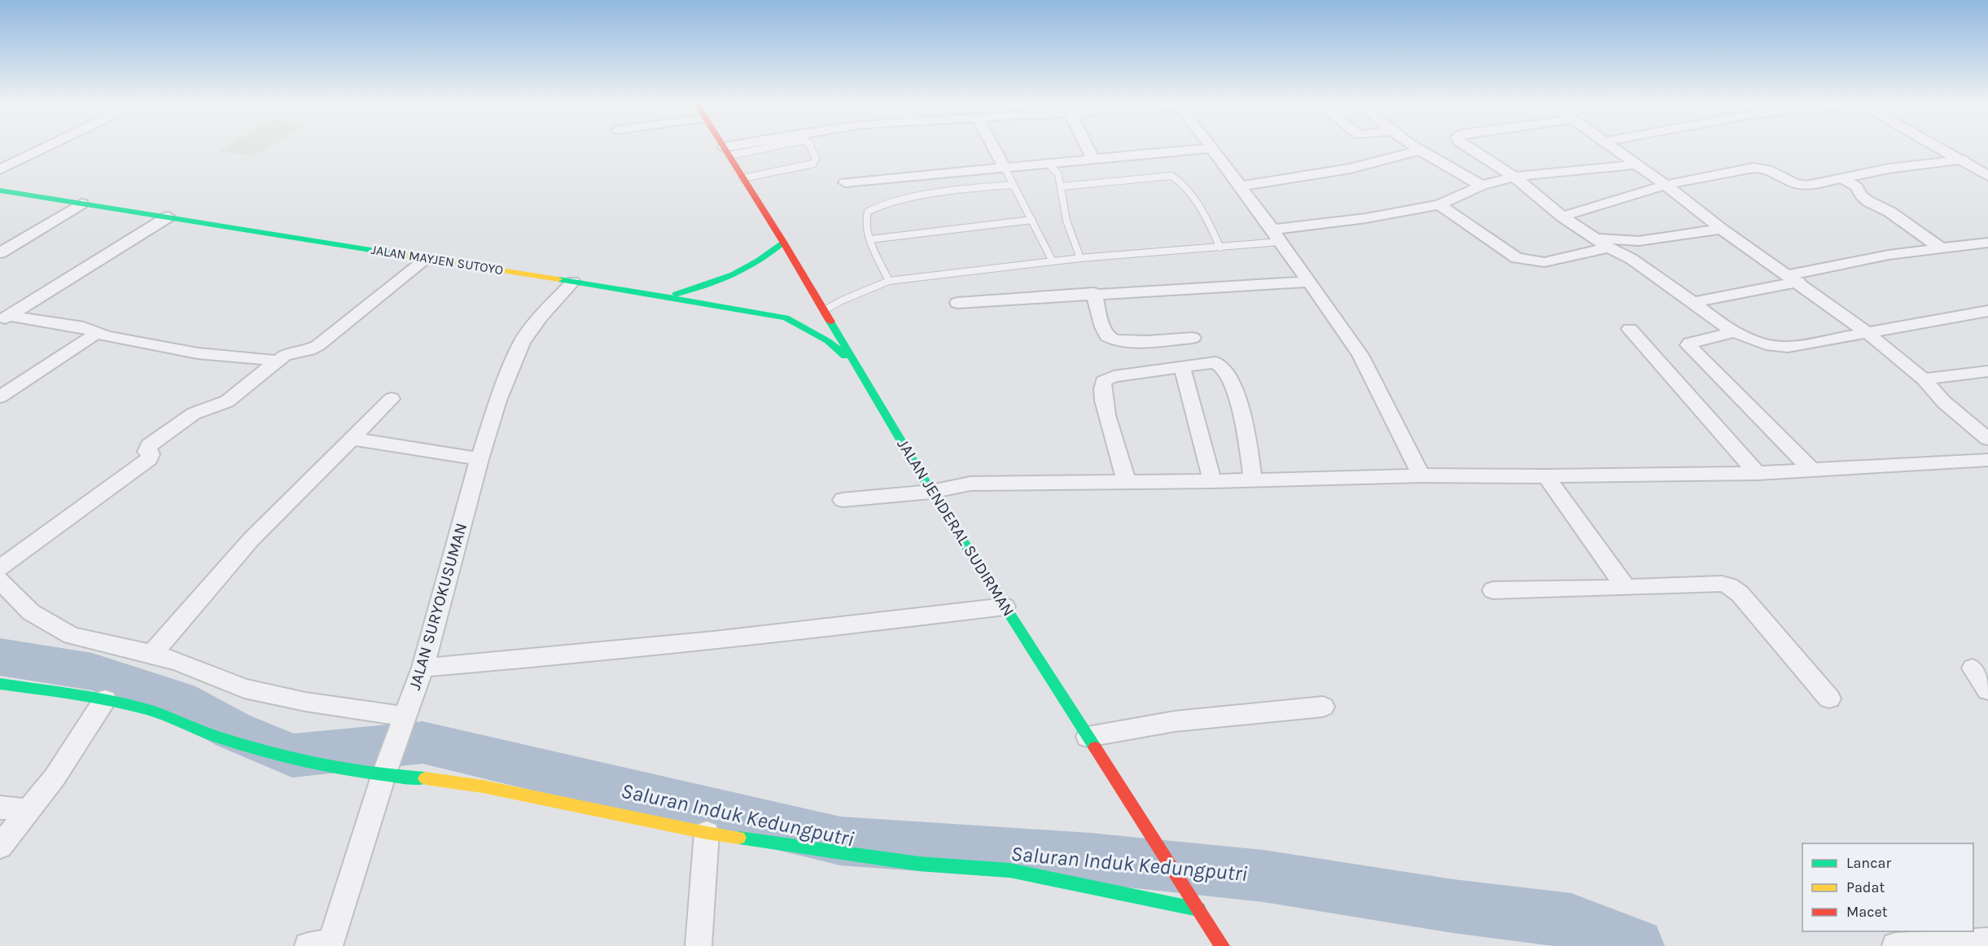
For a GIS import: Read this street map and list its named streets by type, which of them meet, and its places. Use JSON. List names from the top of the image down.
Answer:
{
  "streets": {
    "main road": ["JALAN MAYJEN SUTOYO", "JALAN JENDERAL SUDIRMAN"],
    "street": ["JALAN SURYOKUSUMAN"]
  },
  "crossings": [
    ["JALAN MAYJEN SUTOYO", "JALAN JENDERAL SUDIRMAN"],
    ["JALAN MAYJEN SUTOYO", "JALAN SURYOKUSUMAN"]
  ],
  "water": ["Saluran Induk Kedungputri"],
  "legend": ["Lancar", "Padat", "Macet"]
}
